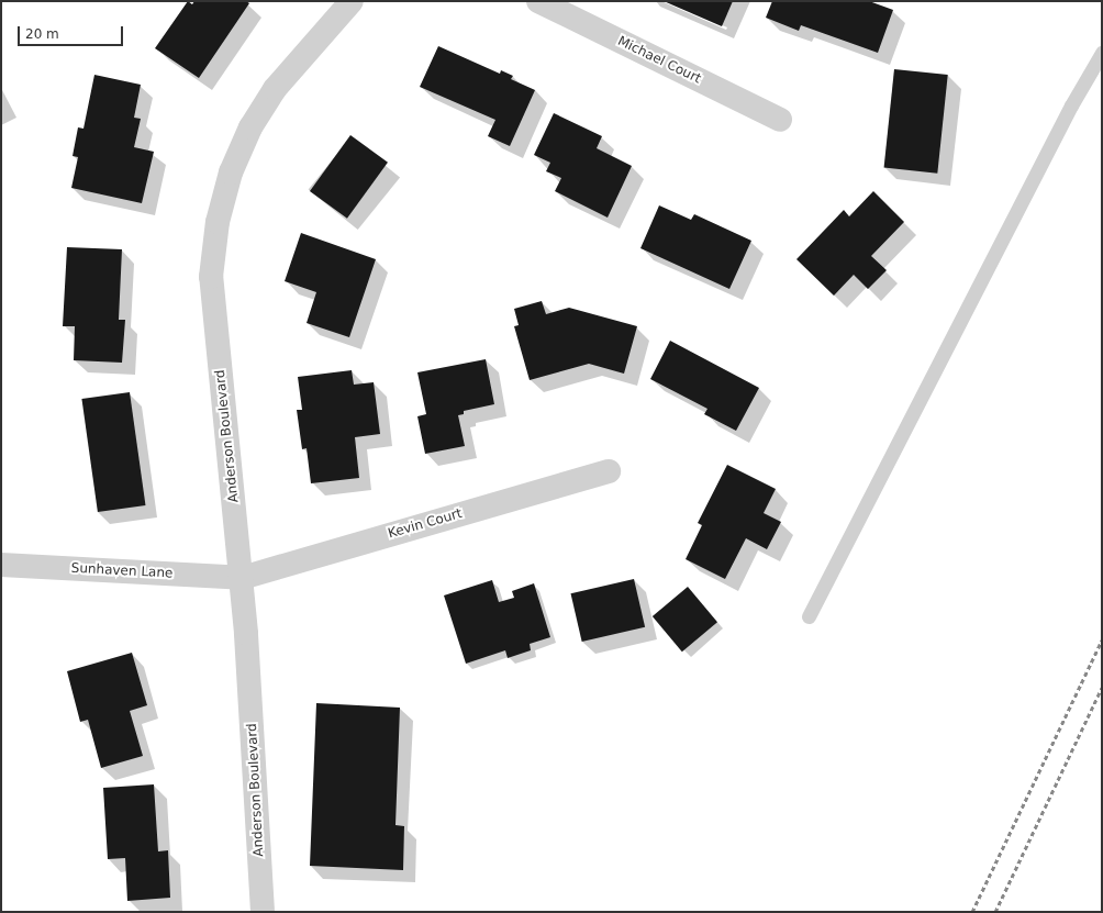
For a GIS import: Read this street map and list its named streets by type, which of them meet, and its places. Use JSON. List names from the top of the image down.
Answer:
{
  "streets": {
    "street": [
      "Michael Court",
      "Anderson Boulevard",
      "Kevin Court",
      "Sunhaven Lane"
    ]
  },
  "crossings": [
    ["Anderson Boulevard", "Kevin Court"],
    ["Anderson Boulevard", "Sunhaven Lane"],
    ["Kevin Court", "Sunhaven Lane"]
  ],
  "scale_bar": "20 m"
}
